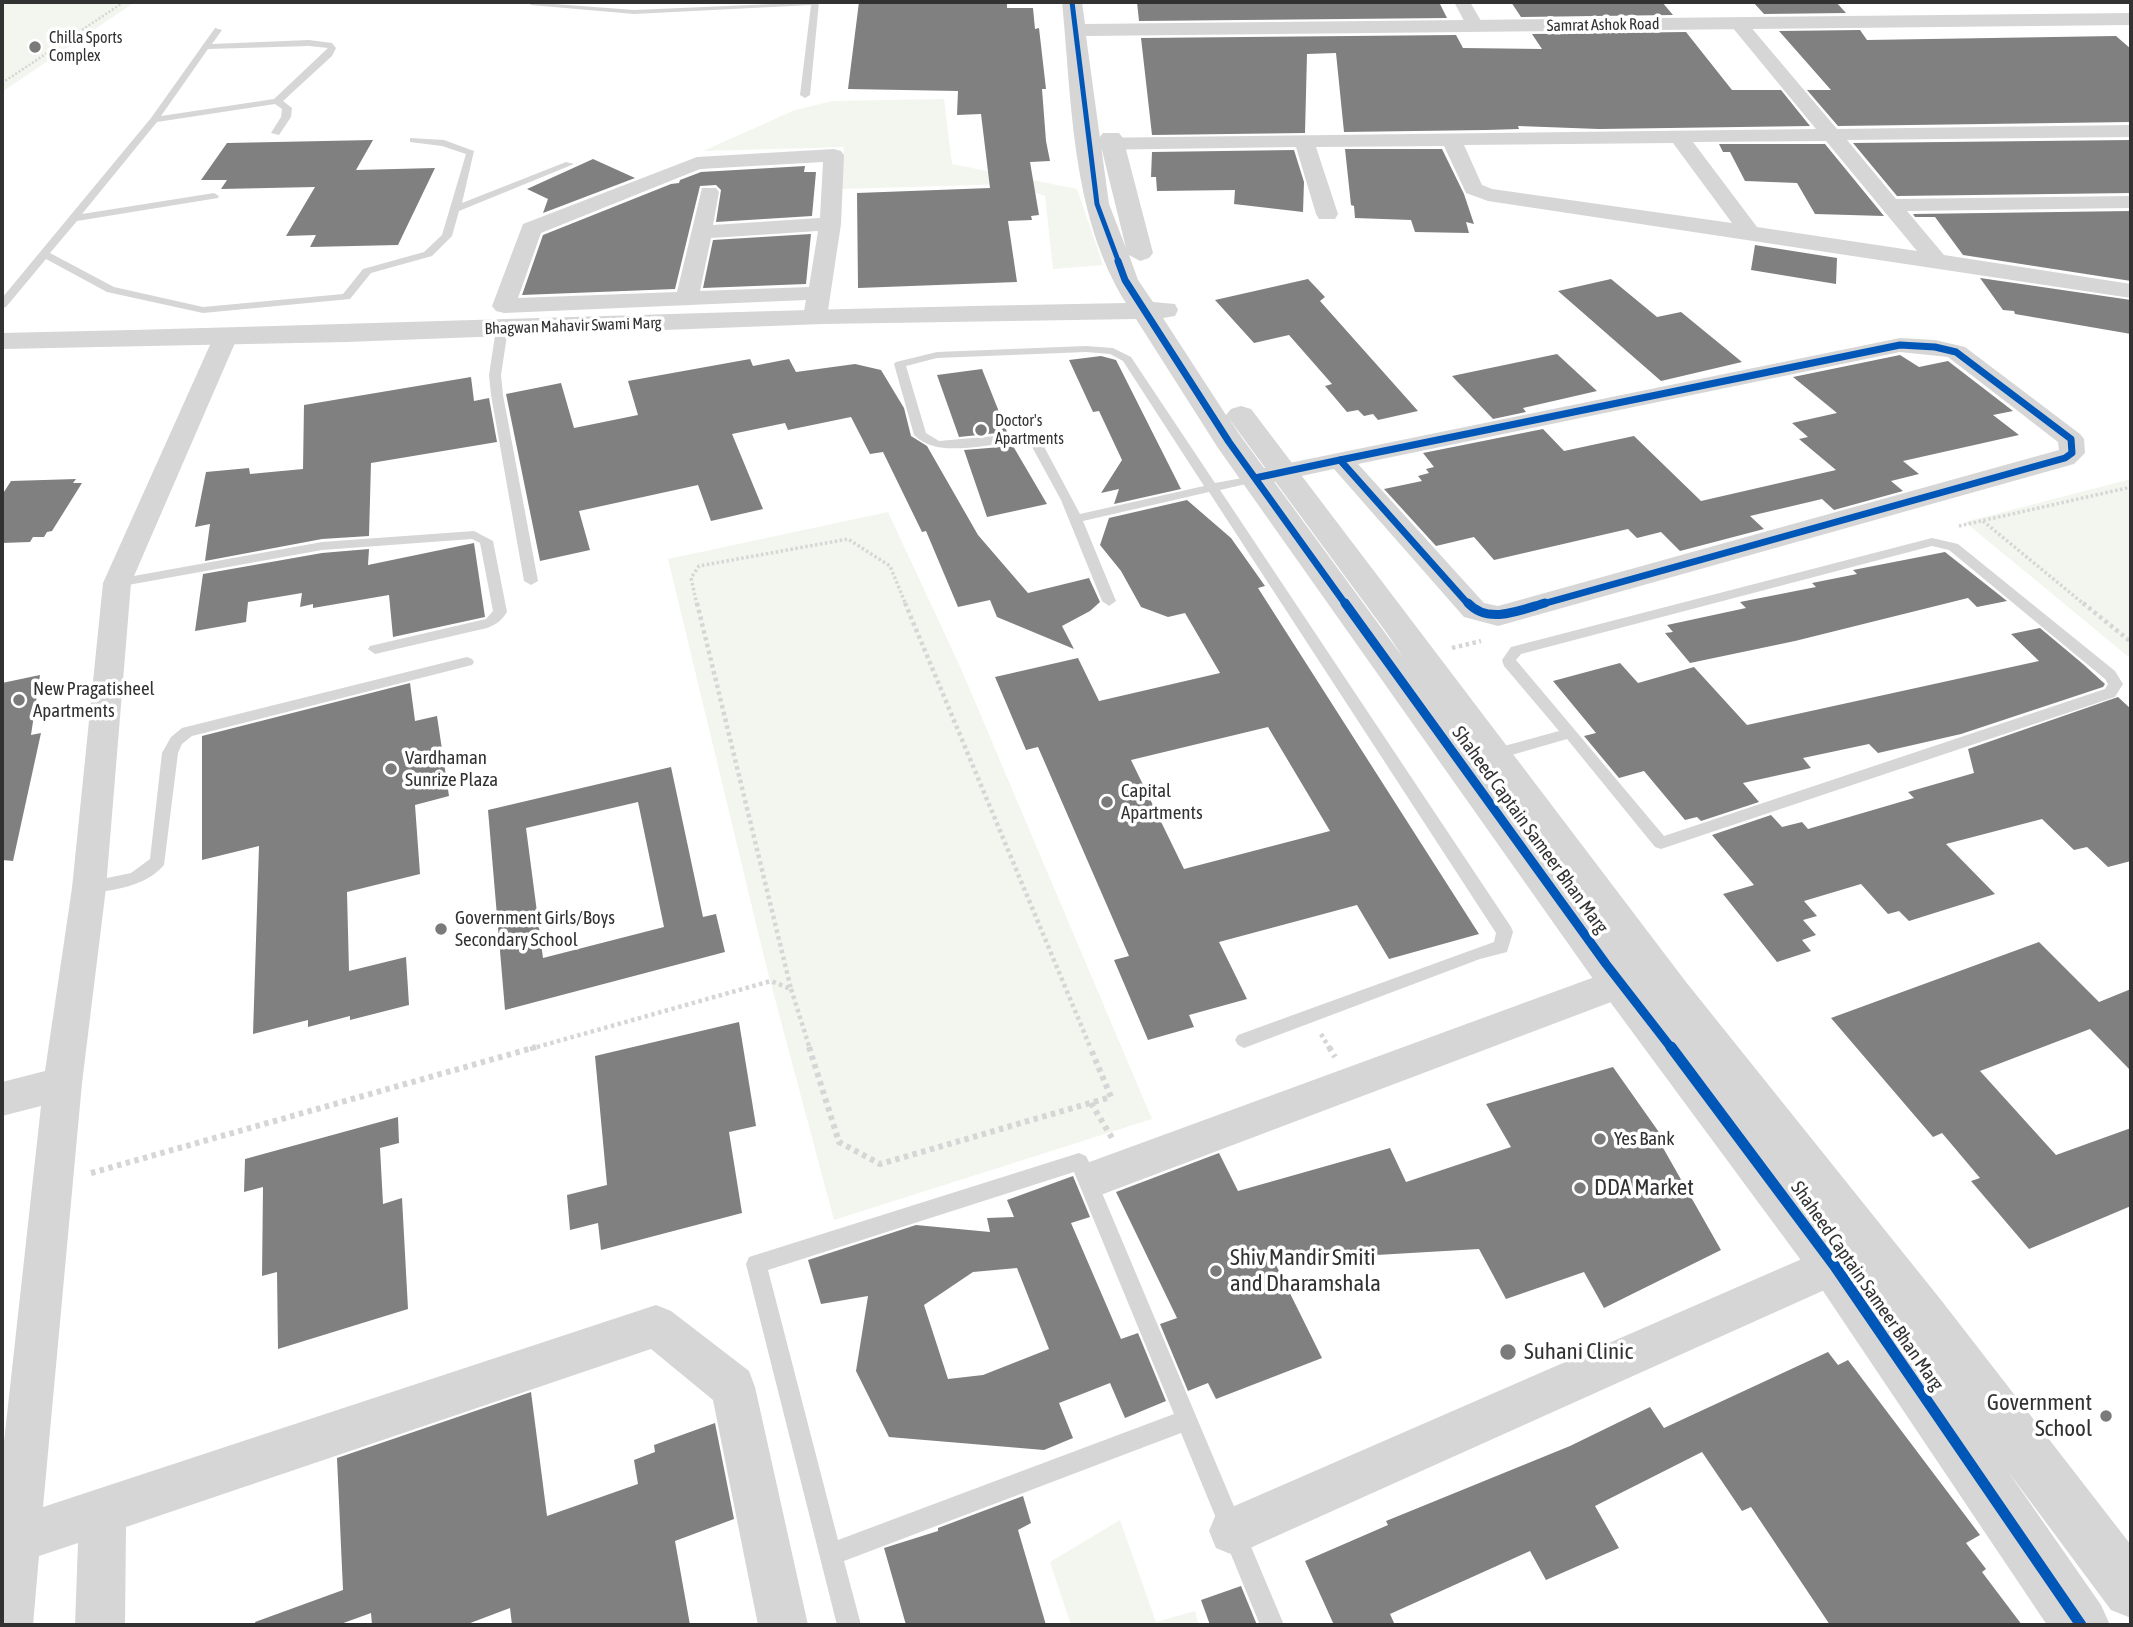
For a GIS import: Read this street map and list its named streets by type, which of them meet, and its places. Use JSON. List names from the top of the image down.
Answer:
{
  "streets": {
    "street": ["Samrat Ashok Road", "Bhagwan Mahavir Swami Marg", "Shaheed Captain Sameer Bhan Marg"]
  },
  "crossings": [
    ["Samrat Ashok Road", "Shaheed Captain Sameer Bhan Marg"],
    ["Bhagwan Mahavir Swami Marg", "Shaheed Captain Sameer Bhan Marg"]
  ],
  "places": [
    "Chilla Sports Complex",
    "Doctor's Apartments",
    "New Pragatisheel Apartments",
    "Vardhaman Sunrize Plaza",
    "Capital Apartments",
    "Government Girls/Boys Secondary School",
    "Yes Bank",
    "DDA Market",
    "Shiv Mandir Smiti and Dharamshala",
    "Suhani Clinic",
    "Government School"
  ]
}
